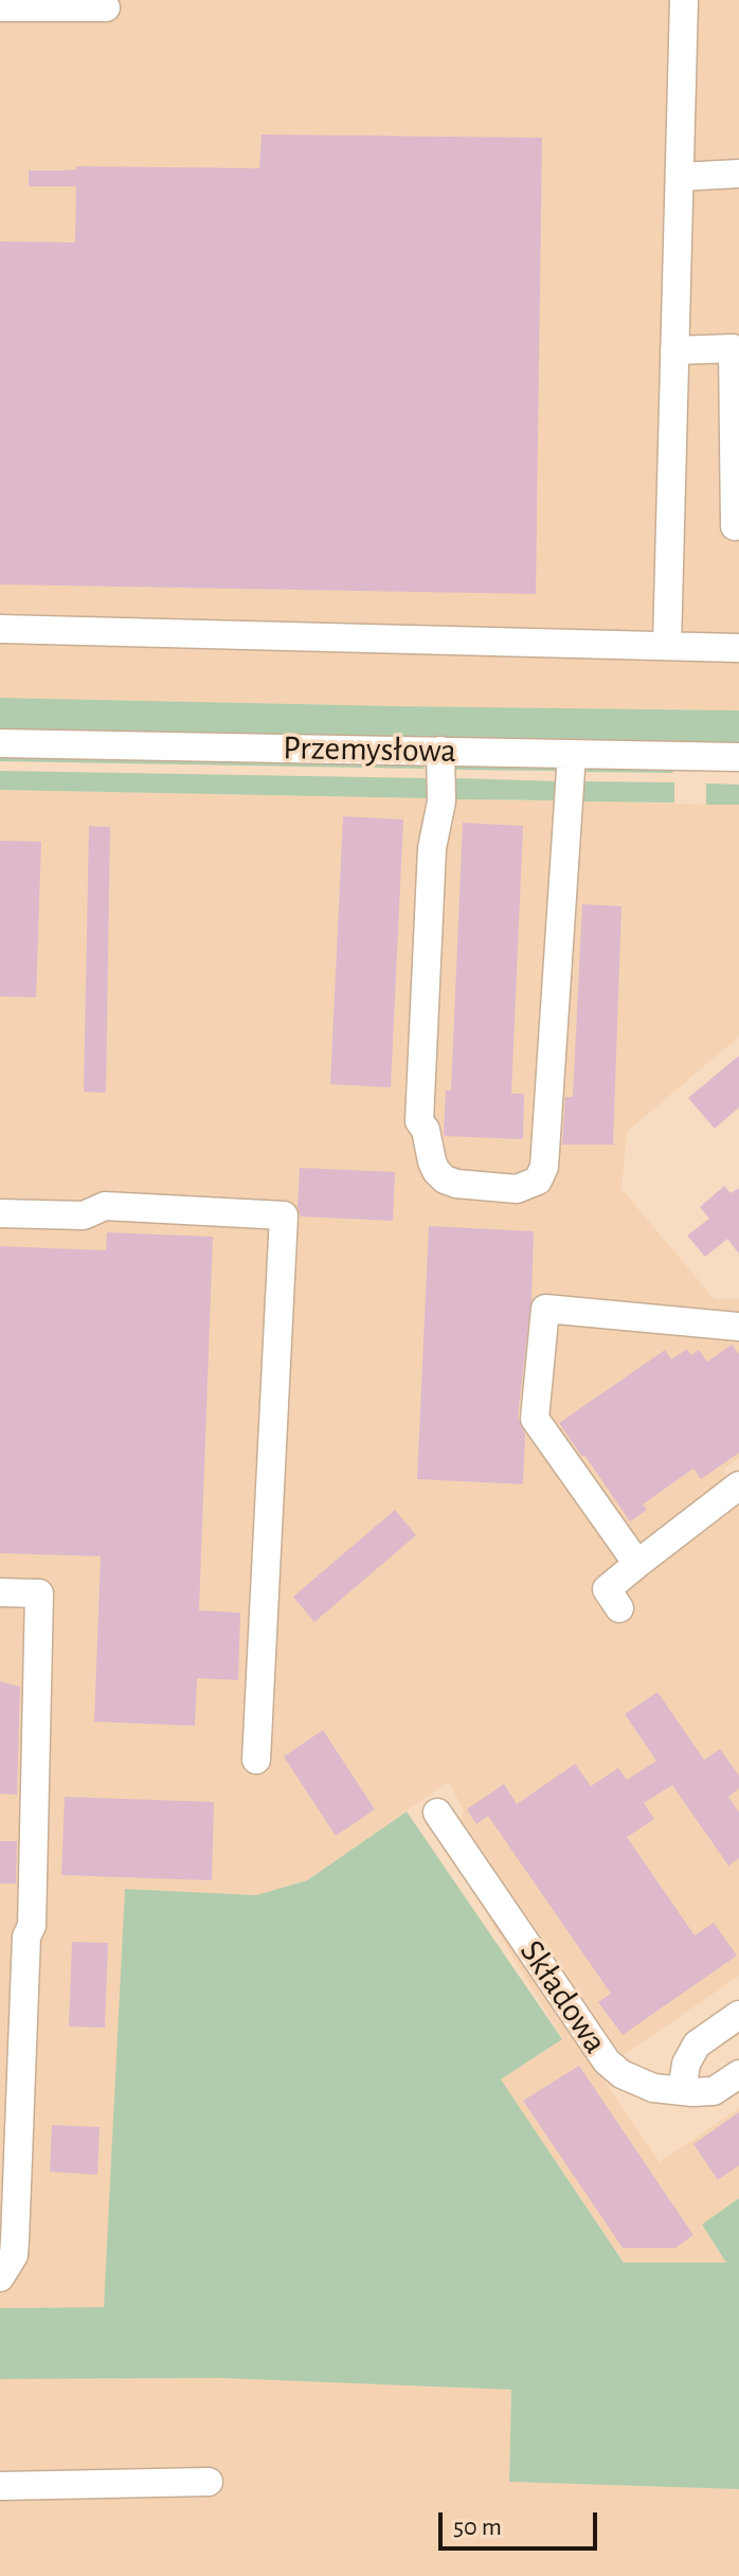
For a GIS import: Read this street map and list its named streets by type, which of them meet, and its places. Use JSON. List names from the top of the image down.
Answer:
{
  "streets": {
    "street": ["Przemysłowa", "Składowa"]
  },
  "scale_bar": "50 m"
}
